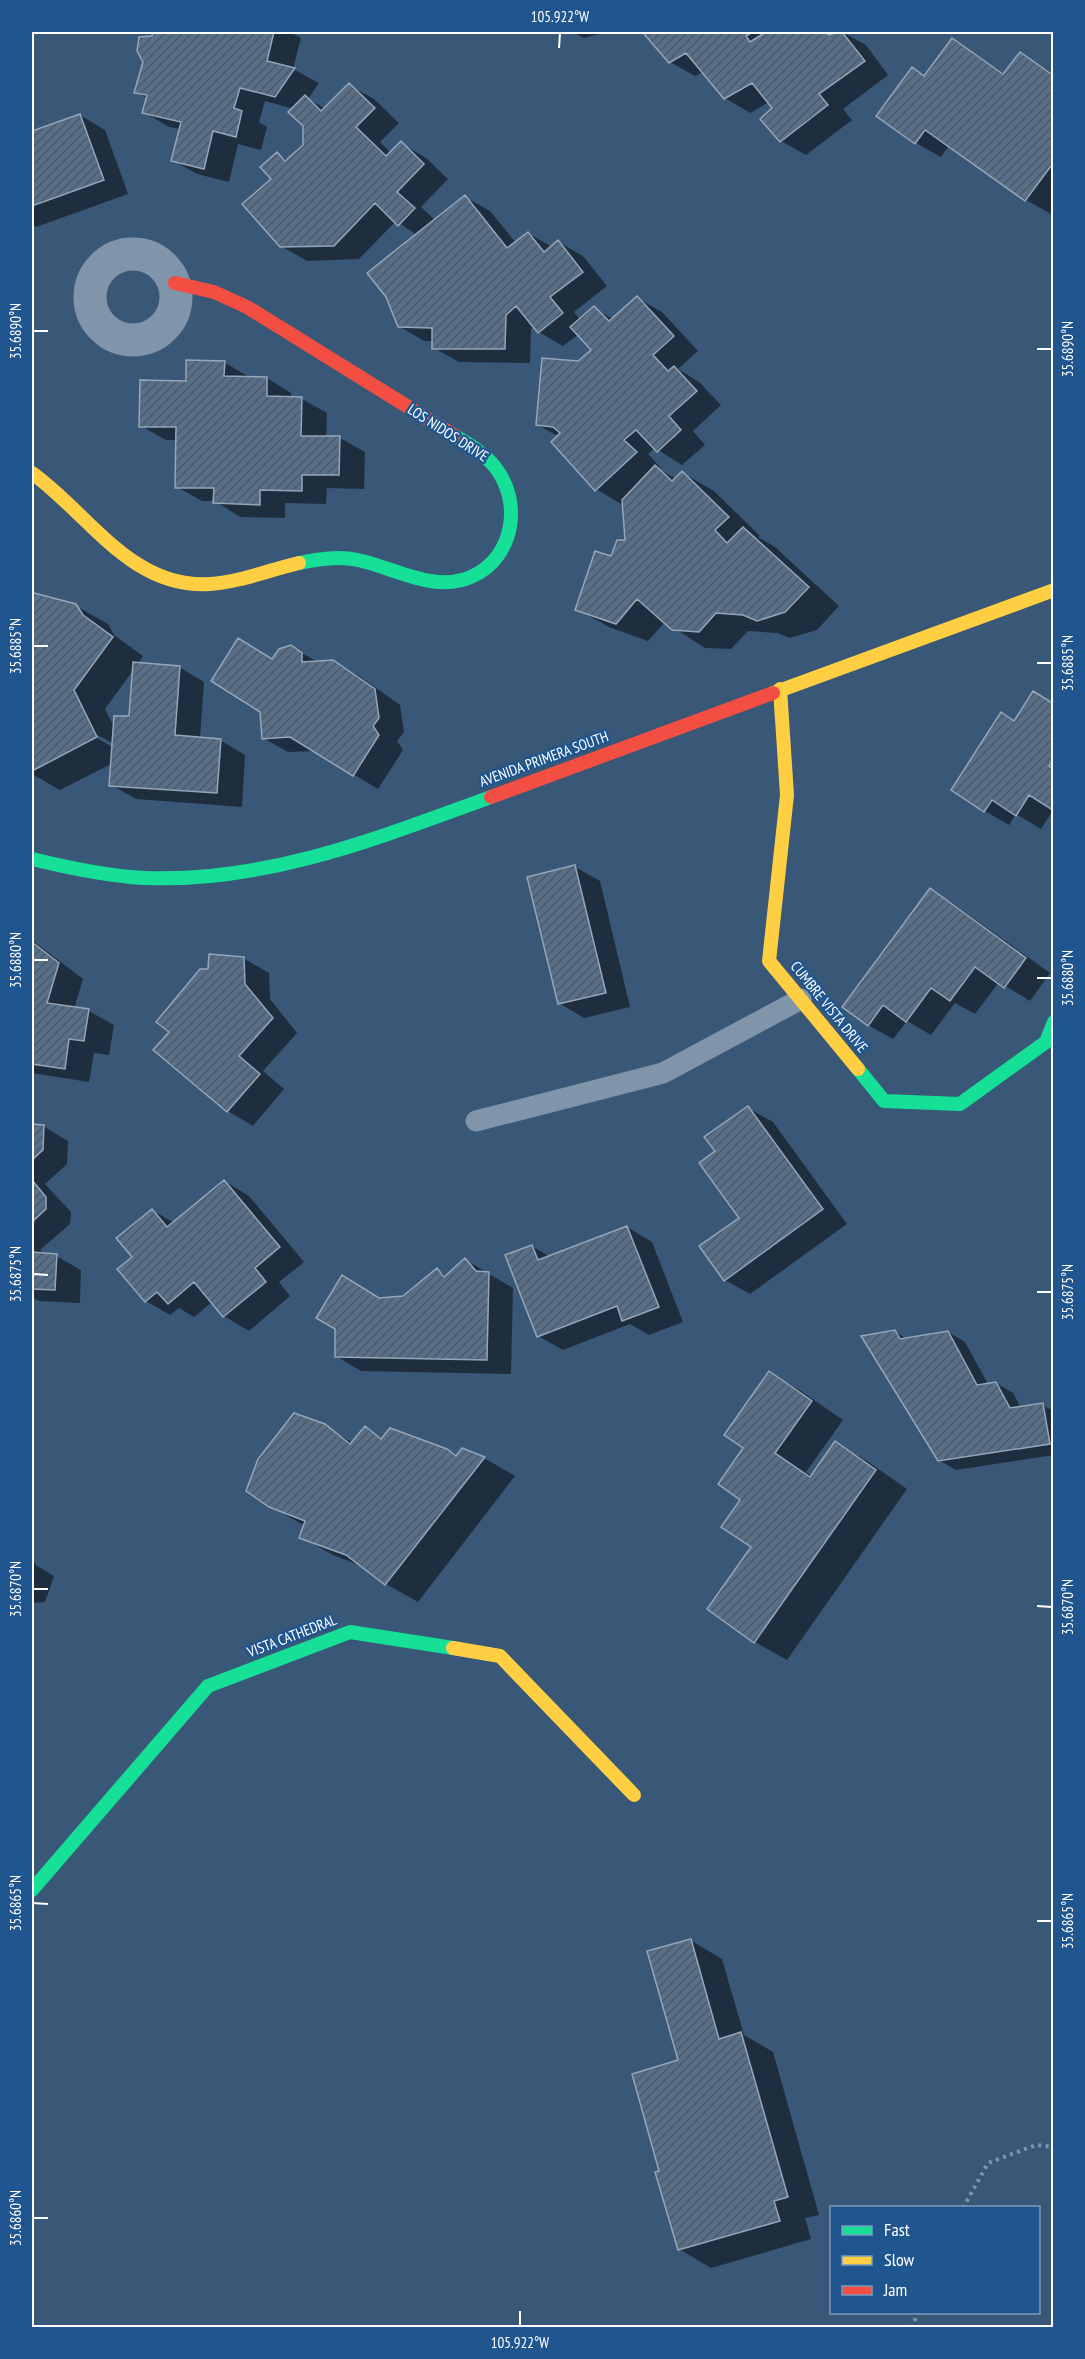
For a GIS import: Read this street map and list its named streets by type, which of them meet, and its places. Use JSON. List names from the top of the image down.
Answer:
{
  "streets": {
    "street": [
      "LOS NIDOS DRIVE",
      "AVENIDA PRIMERA SOUTH",
      "CUMBRE VISTA DRIVE",
      "VISTA CATHEDRAL"
    ]
  },
  "crossings": [
    ["AVENIDA PRIMERA SOUTH", "CUMBRE VISTA DRIVE"]
  ],
  "legend": ["Fast", "Slow", "Jam"],
  "coordinates": [
    "105.922°W",
    "35.6890°N",
    "35.6885°N",
    "35.6880°N",
    "35.6875°N",
    "35.6870°N",
    "35.6865°N",
    "35.6860°N"
  ]
}
